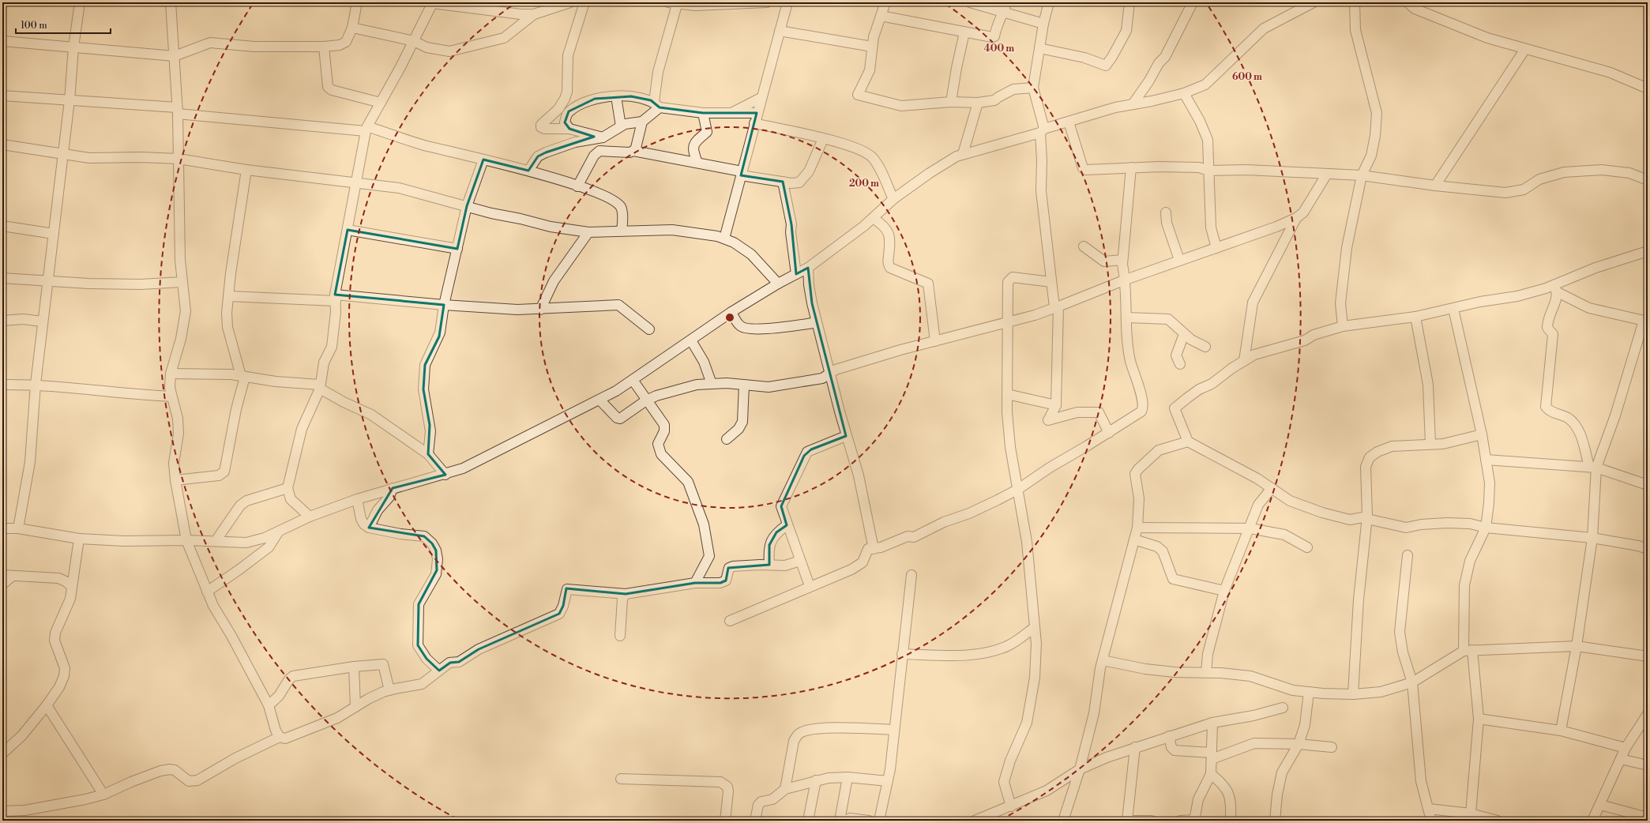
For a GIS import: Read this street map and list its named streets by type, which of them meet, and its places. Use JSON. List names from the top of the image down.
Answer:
{
  "scale_bar": "100 m",
  "rings": ["400 m", "600 m", "200 m"]
}
